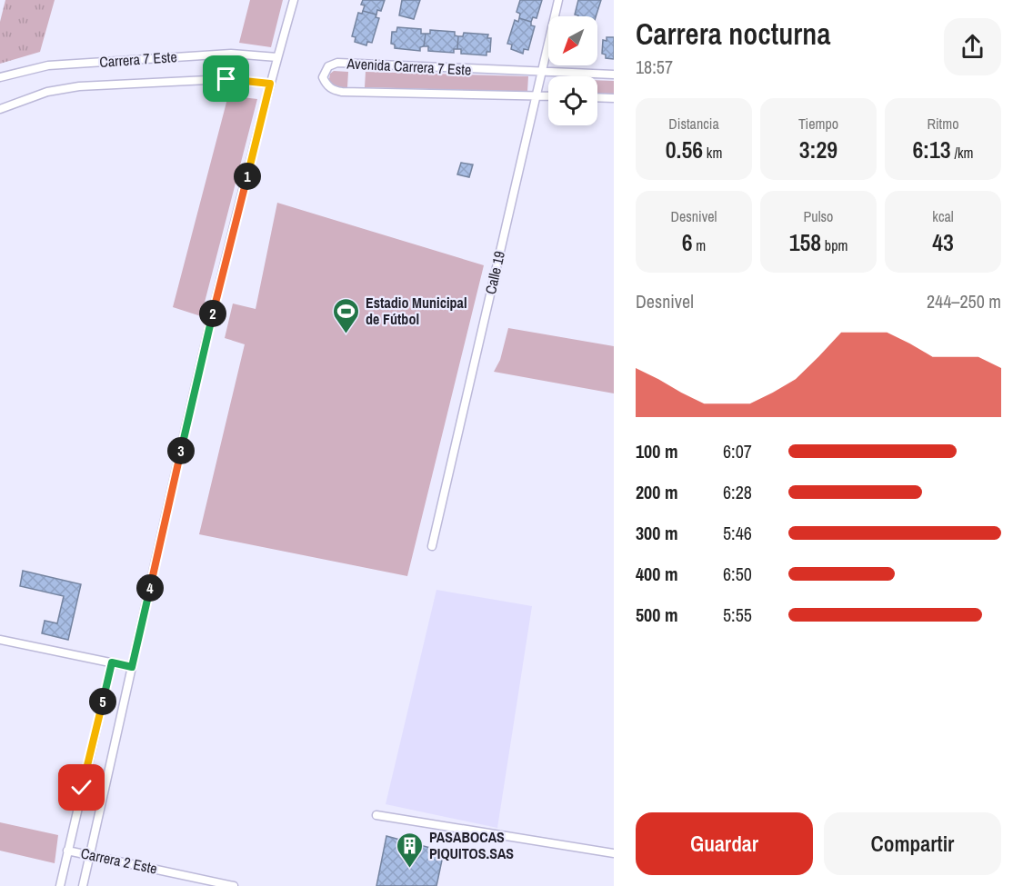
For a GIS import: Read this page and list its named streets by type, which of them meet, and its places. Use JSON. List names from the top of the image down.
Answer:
{
  "streets": {
    "street": [
      "Carrera 7 Este",
      "Avenida Carrera 7 Este",
      "Calle 19",
      "Carrera 2 Este"
    ]
  },
  "crossings": [
    ["Avenida Carrera 7 Este", "Calle 19"]
  ],
  "places": {
    "sports": ["Estadio Municipal de Fútbol"],
    "building": ["PASABOCAS PIQUITOS.SAS"]
  },
  "north": "bottom left",
  "page": {
    "heading": ["Carrera nocturna", "18:57"],
    "stats": [
      ["Distancia", "0.56 km"],
      ["Tiempo", "3:29"],
      ["Ritmo", "6:13 /km"],
      ["Desnivel", "6 m"],
      ["Pulso", "158 bpm"],
      ["kcal", "43"]
    ],
    "pins": [
      "1",
      "2",
      "3",
      "4",
      "5"
    ],
    "chart": ["Desnivel", "244–250 m"],
    "list": [
      {
        "name": "100 m",
        "note": "6:07"
      },
      {
        "name": "200 m",
        "note": "6:28"
      },
      {
        "name": "300 m",
        "note": "5:46"
      },
      {
        "name": "400 m",
        "note": "6:50"
      },
      {
        "name": "500 m",
        "note": "5:55"
      }
    ],
    "buttons": ["Guardar", "Compartir"]
  }
}
